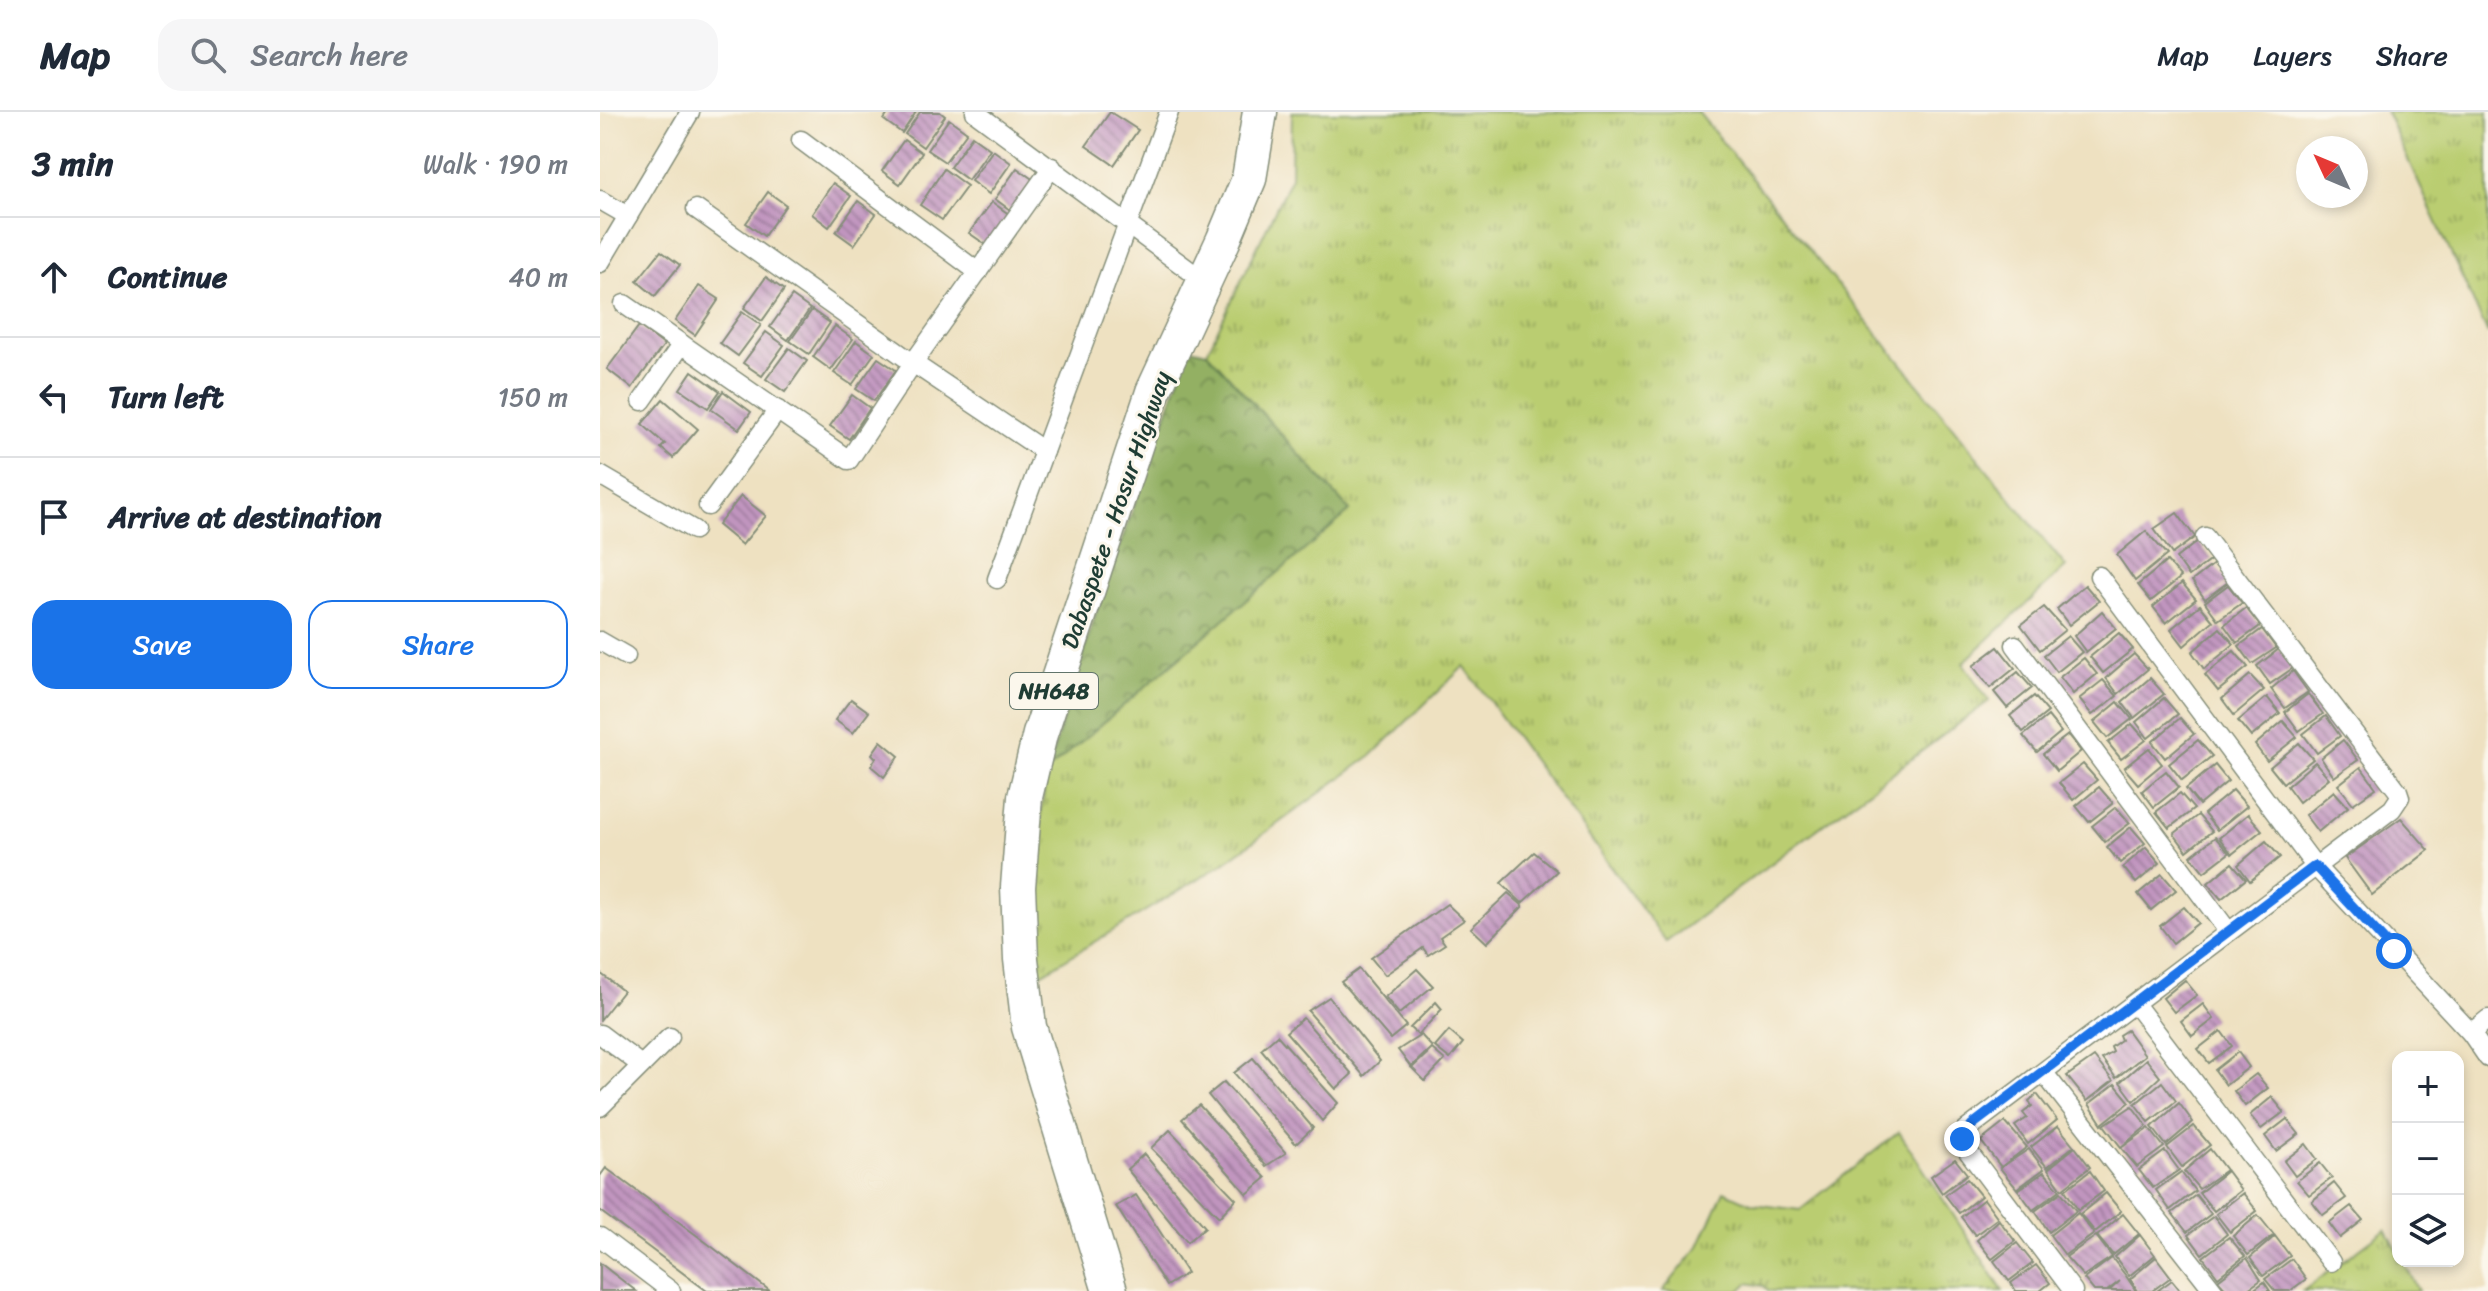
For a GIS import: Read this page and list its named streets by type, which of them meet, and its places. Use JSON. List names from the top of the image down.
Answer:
{
  "streets": {
    "highway": ["Dabaspete - Hosur Highway", "NH648"]
  },
  "north": "top left",
  "page": {
    "header": "Map",
    "search": "Search here",
    "nav": ["Map", "Layers", "Share"],
    "heading": ["3 min", "Walk · 190 m"],
    "list": [
      ["Continue", "40 m"],
      ["Turn left", "150 m"],
      "Arrive at destination"
    ],
    "buttons": ["Save", "Share"],
    "map_buttons": ["+", "−"]
  }
}
